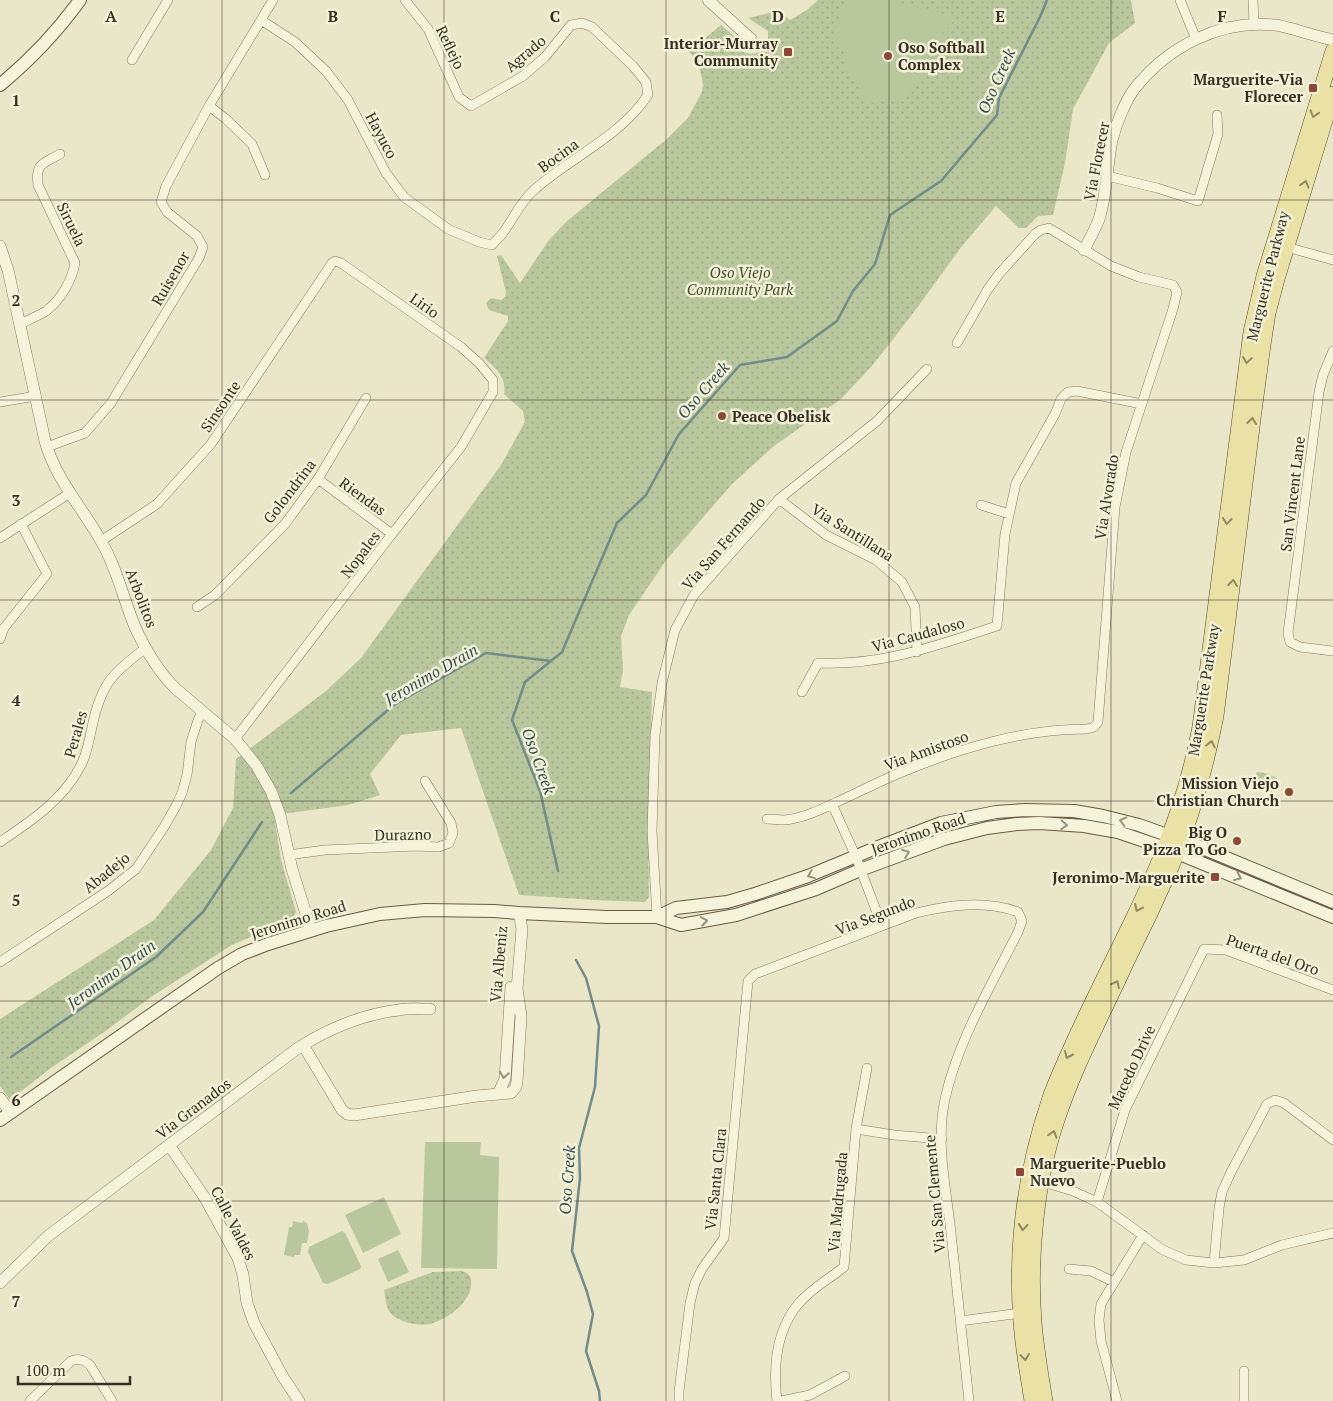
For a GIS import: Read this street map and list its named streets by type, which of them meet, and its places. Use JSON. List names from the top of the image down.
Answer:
{
  "streets": {
    "main road": ["Marguerite Parkway", "Jeronimo Road"],
    "street": [
      "Reflejo",
      "Agrado",
      "Hayuco",
      "Bocina",
      "Via Florecer",
      "Siruela",
      "Ruisenor",
      "Lirio",
      "Sinsonte",
      "Golondrina",
      "San Vincent Lane",
      "Riendas",
      "Via Alvorado",
      "Via Santillana",
      "Via San Fernando",
      "Nopales",
      "Arbolitos",
      "Via Caudaloso",
      "Perales",
      "Via Amistoso",
      "Durazno",
      "Abadejo",
      "Via Segundo",
      "Puerta del Oro",
      "Via Albeniz",
      "Macedo Drive",
      "Via Granados",
      "Via Santa Clara",
      "Via San Clemente",
      "Via Madrugada",
      "Calle Valdes"
    ]
  },
  "crossings": [
    ["Reflejo", "Agrado"],
    ["Agrado", "Bocina"],
    ["Hayuco", "Bocina"],
    ["Hayuco", "Ruisenor"],
    ["Via Florecer", "Via Alvorado"],
    ["Siruela", "Arbolitos"],
    ["Marguerite Parkway", "Jeronimo Road"],
    ["Ruisenor", "Arbolitos"],
    ["Lirio", "Sinsonte"],
    ["Lirio", "Nopales"],
    ["Sinsonte", "Arbolitos"],
    ["Golondrina", "Riendas"],
    ["Riendas", "Nopales"],
    ["Via Alvorado", "Via Amistoso"],
    ["Via Santillana", "Via San Fernando"],
    ["Via Santillana", "Via Caudaloso"],
    ["Via San Fernando", "Jeronimo Road"],
    ["Nopales", "Arbolitos"],
    ["Arbolitos", "Perales"],
    ["Arbolitos", "Jeronimo Road"],
    ["Arbolitos", "Durazno"],
    ["Arbolitos", "Abadejo"],
    ["Jeronimo Road", "Via Albeniz"],
    ["Via Segundo", "Via Santa Clara"],
    ["Via Segundo", "Via San Clemente"],
    ["Puerta del Oro", "Macedo Drive"],
    ["Via Albeniz", "Via Granados"],
    ["Via Granados", "Calle Valdes"]
  ],
  "water": ["Oso Creek", "Jeronimo Drain"],
  "parks": ["Oso Viejo Community Park"],
  "places": {
    "transit": [
      "Interior-Murray Community",
      "Marguerite-Via Florecer",
      "Jeronimo-Marguerite",
      "Marguerite-Pueblo Nuevo"
    ],
    "other": [
      "Oso Softball Complex",
      "Peace Obelisk",
      "Mission Viejo Christian Church",
      "Big O Pizza To Go"
    ]
  },
  "scale_bar": "100 m",
  "grid": {
    "columns": [
      "A",
      "B",
      "C",
      "D",
      "E",
      "F"
    ],
    "rows": [
      "1",
      "2",
      "3",
      "4",
      "5",
      "6",
      "7"
    ]
  }
}
